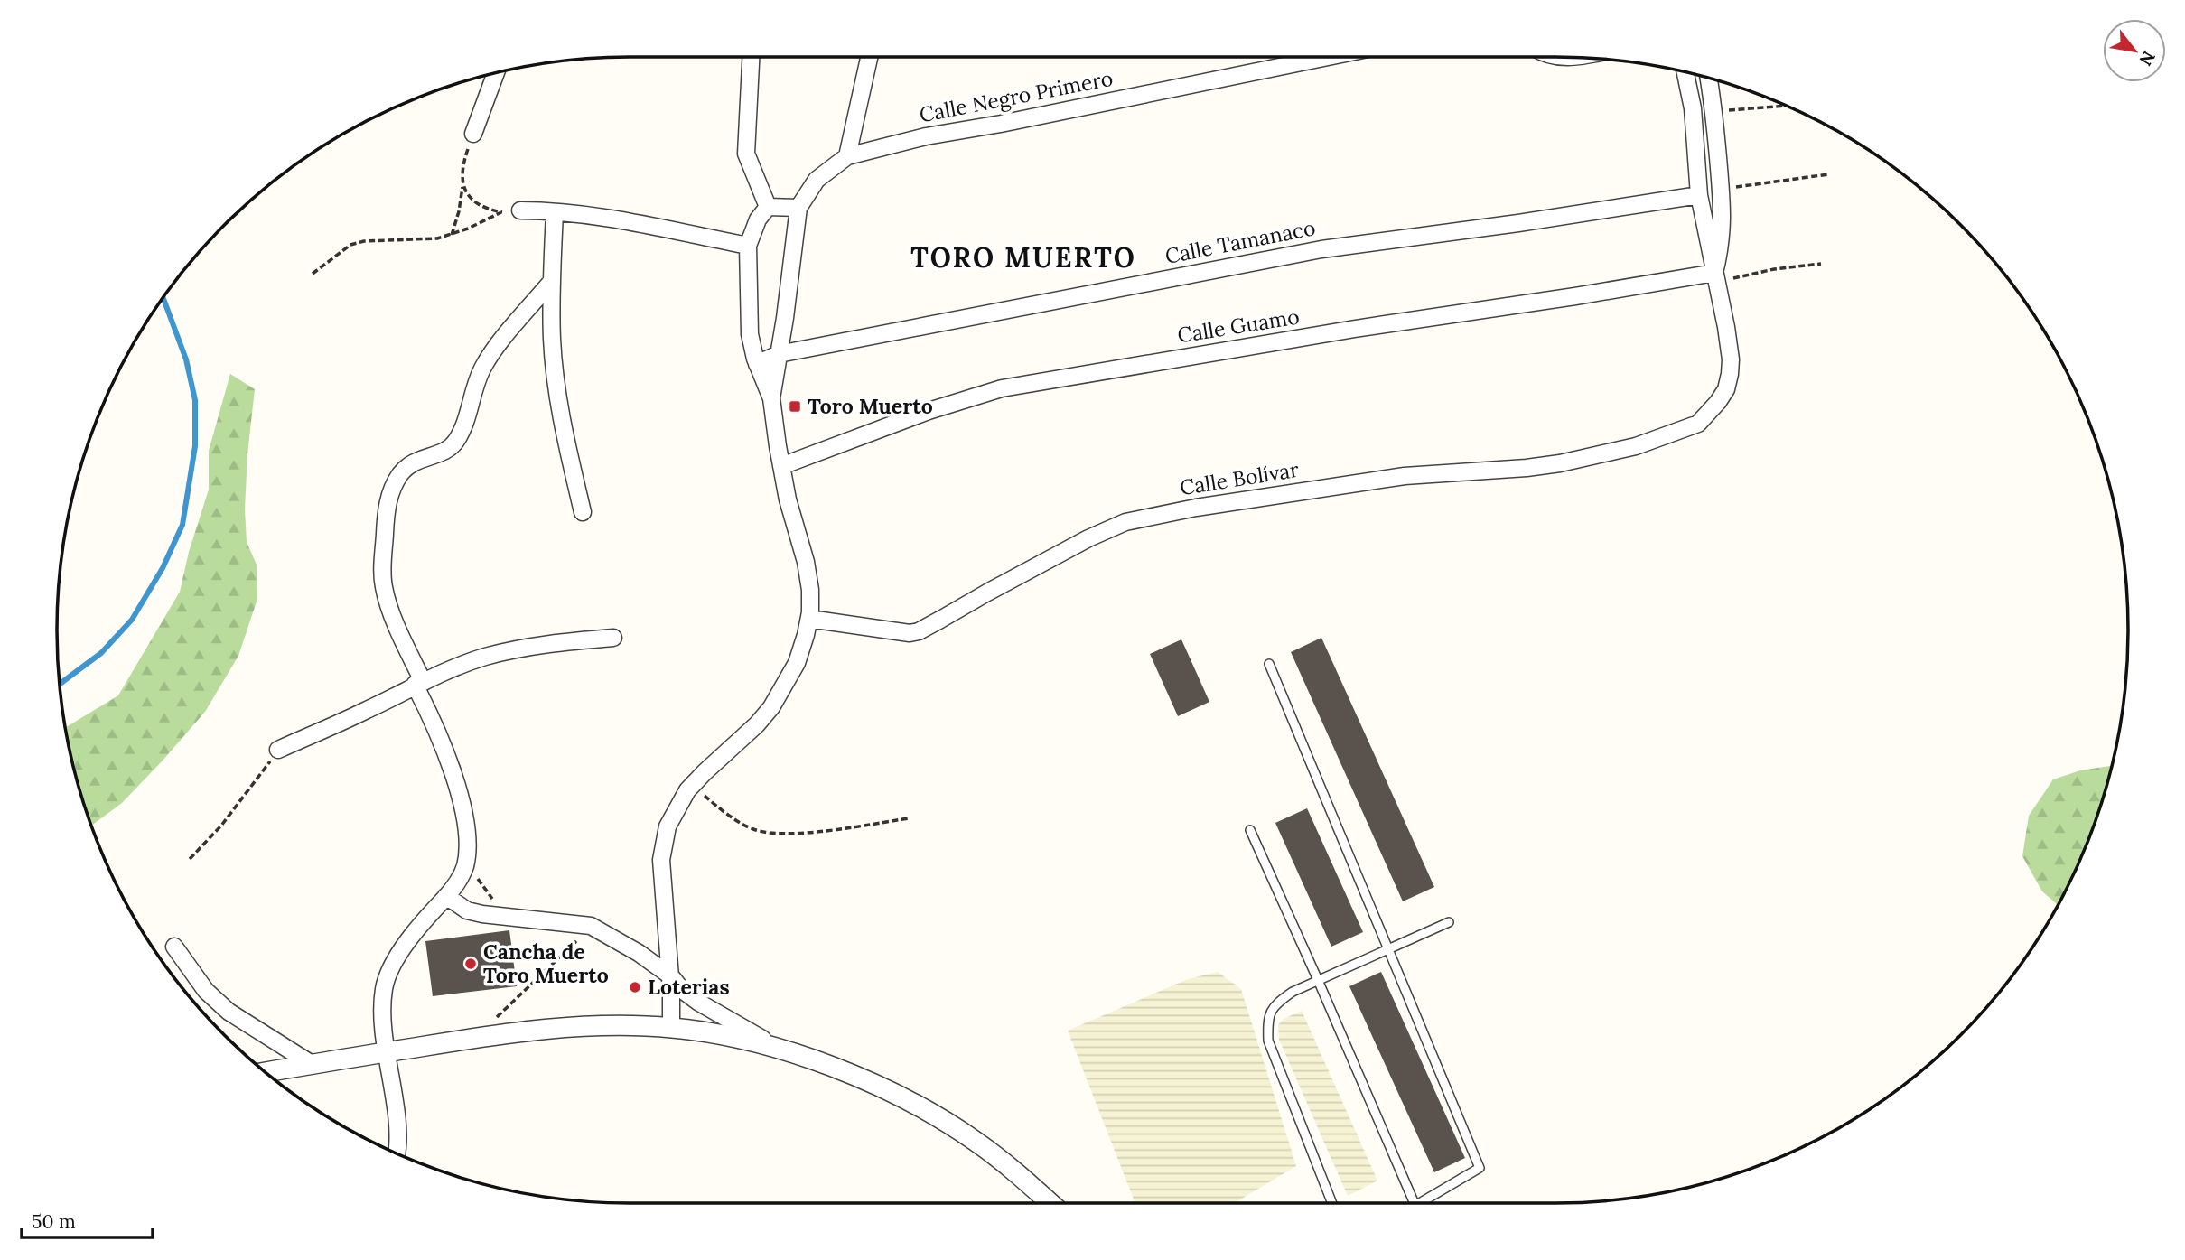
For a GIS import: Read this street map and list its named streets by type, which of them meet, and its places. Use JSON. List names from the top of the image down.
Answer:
{
  "streets": {
    "street": [
      "Calle Negro Primero",
      "Calle Tamanaco",
      "Calle Guamo",
      "Calle Bolívar"
    ]
  },
  "crossings": [
    ["Calle Guamo", "Calle Bolívar"]
  ],
  "districts": ["TORO MUERTO"],
  "places": {
    "transit": ["Toro Muerto"],
    "other": ["Cancha de Toro Muerto", "Loterias"]
  },
  "scale_bar": "50 m",
  "north": "bottom right"
}
